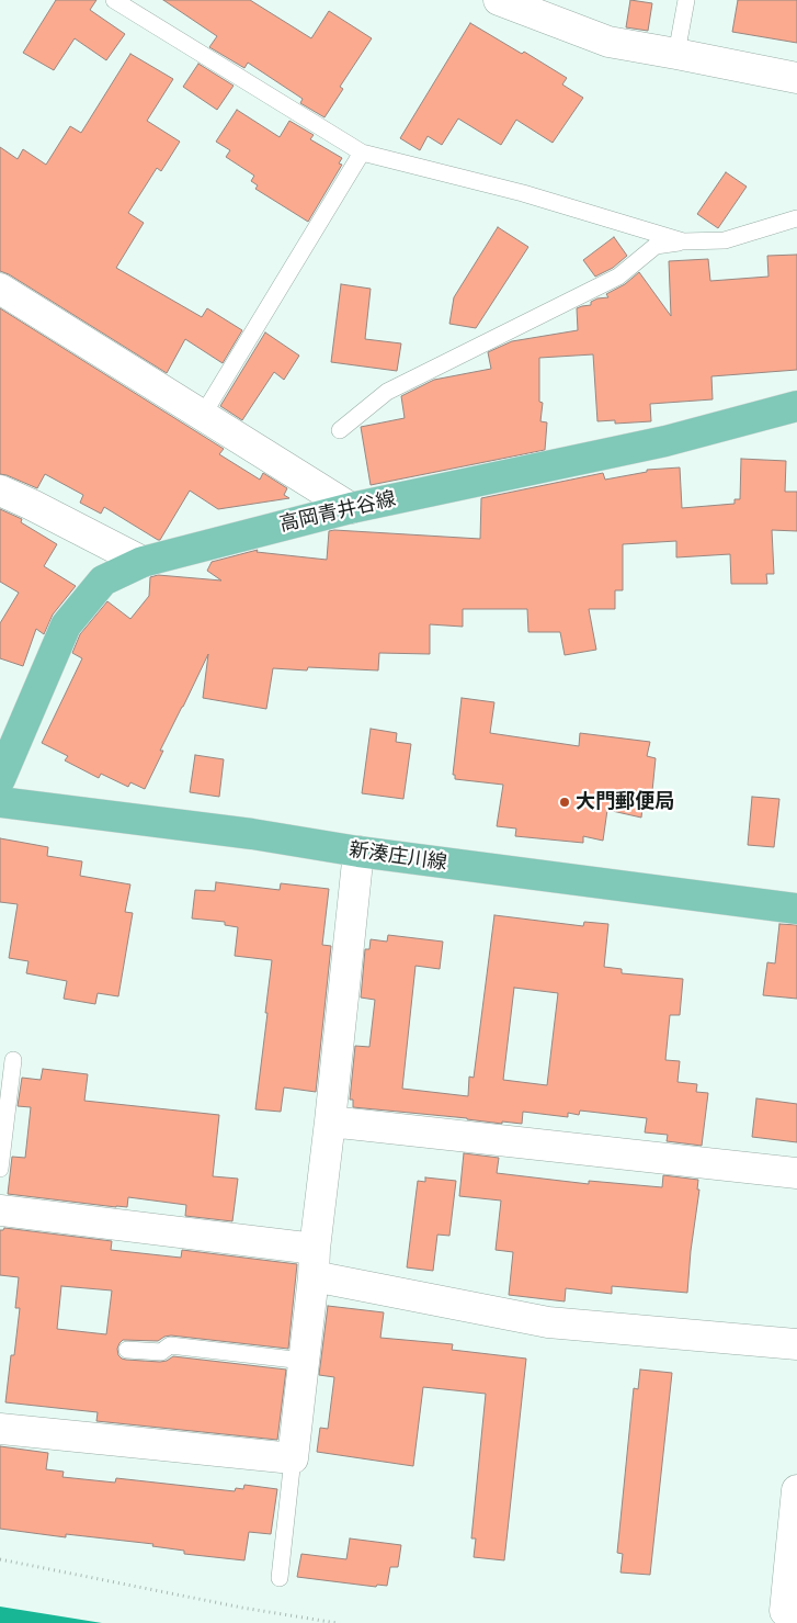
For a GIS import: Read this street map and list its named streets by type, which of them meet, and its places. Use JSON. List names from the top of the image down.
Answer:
{
  "streets": {
    "main road": ["高岡青井谷線", "新湊庄川線"]
  },
  "places": ["大門郵便局"]
}
